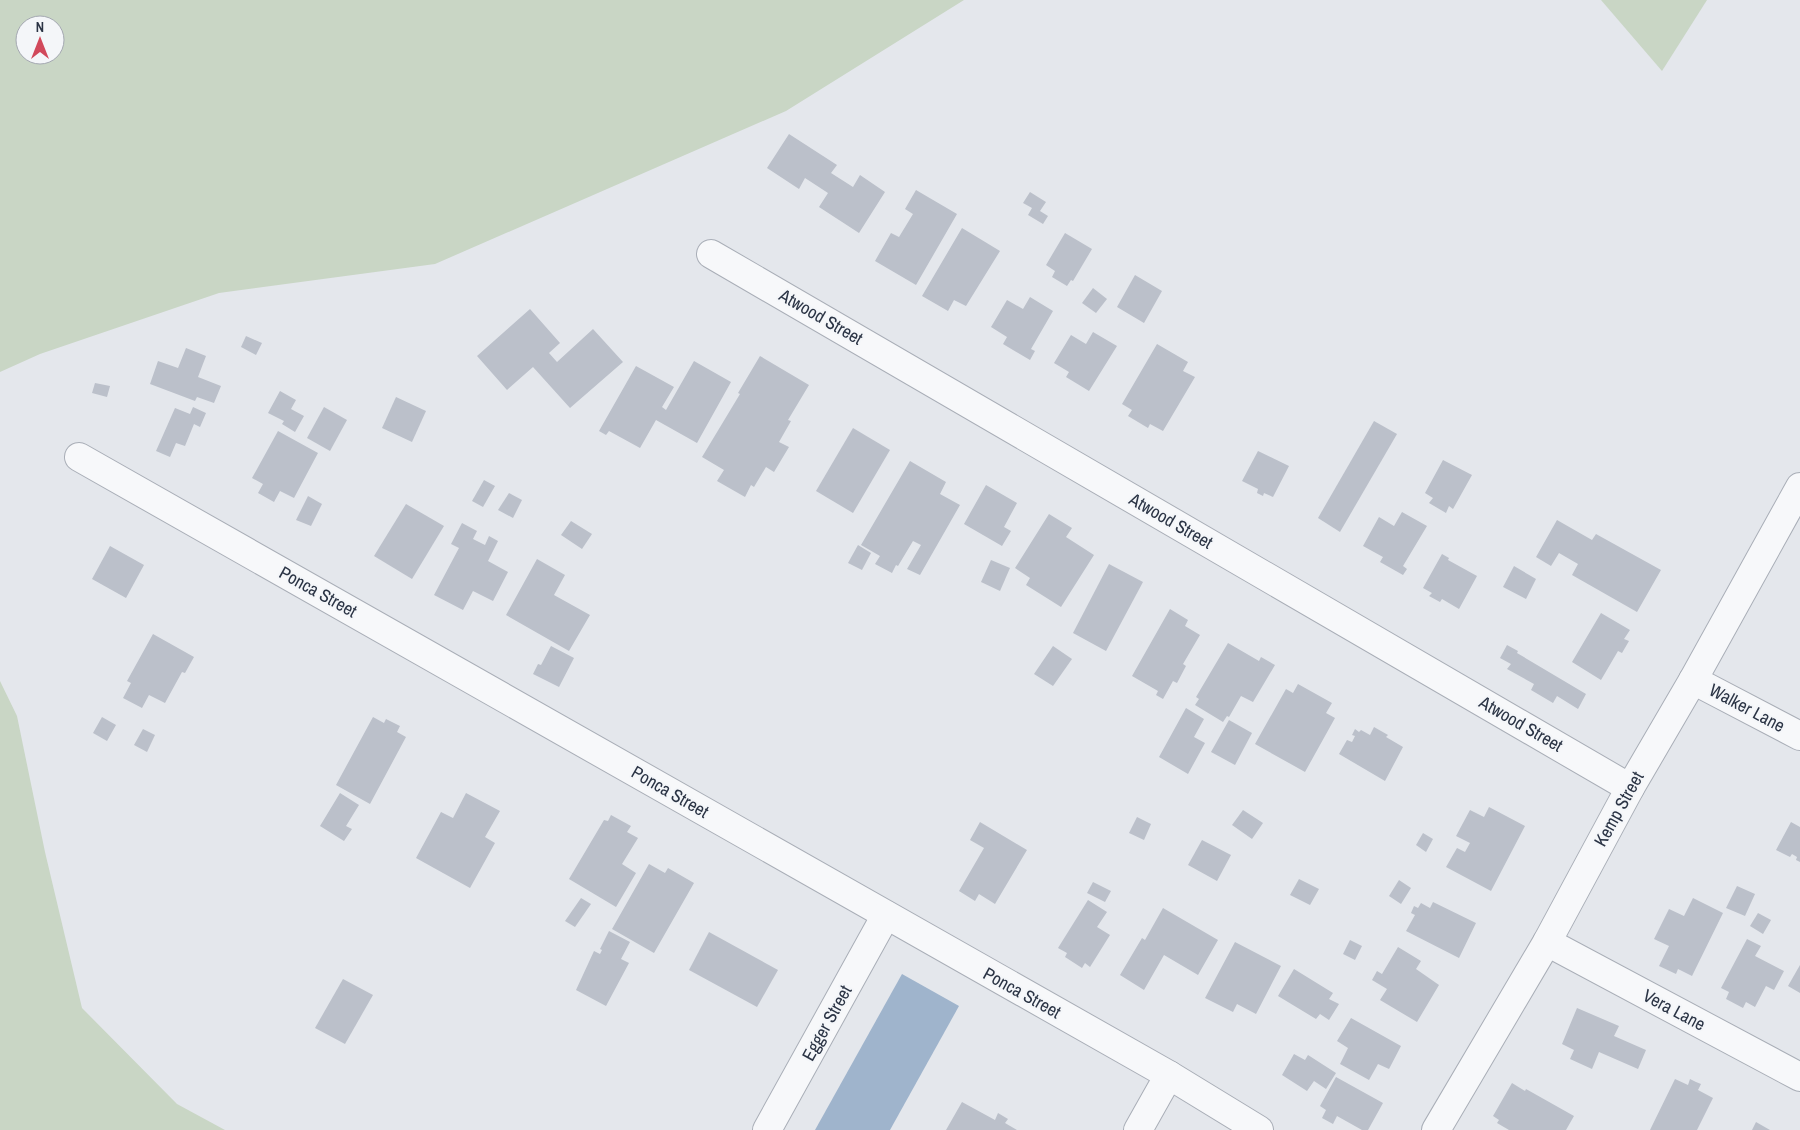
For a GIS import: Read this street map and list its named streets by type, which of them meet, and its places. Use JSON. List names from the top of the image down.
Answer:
{
  "streets": {
    "street": [
      "Atwood Street",
      "Ponca Street",
      "Walker Lane",
      "Kemp Street",
      "Vera Lane",
      "Egger Street"
    ]
  },
  "crossings": [
    ["Atwood Street", "Kemp Street"],
    ["Ponca Street", "Egger Street"],
    ["Walker Lane", "Kemp Street"],
    ["Kemp Street", "Vera Lane"]
  ],
  "north": "top"
}
